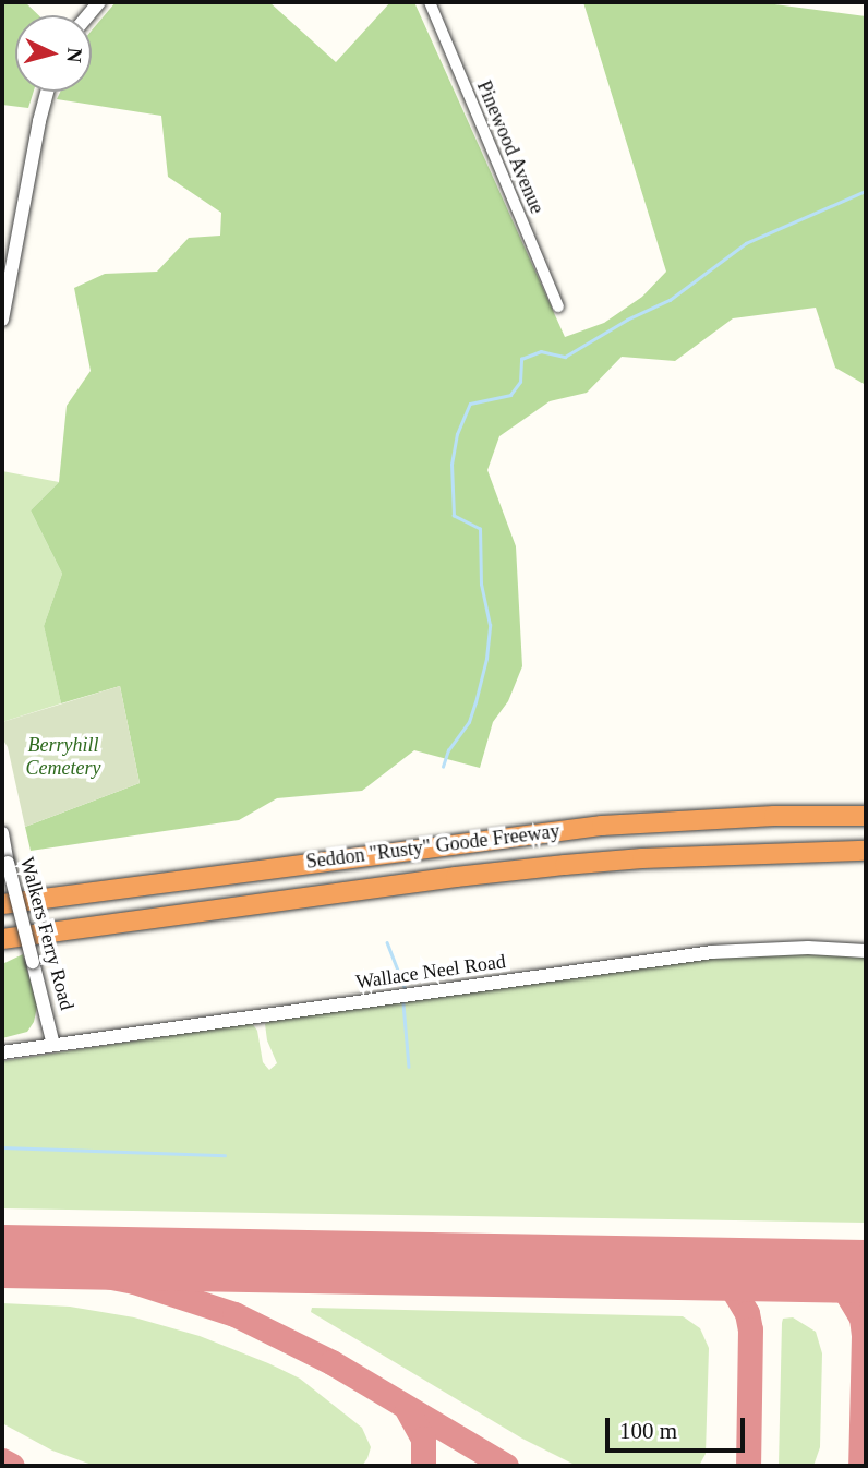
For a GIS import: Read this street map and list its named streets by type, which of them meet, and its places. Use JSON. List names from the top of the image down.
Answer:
{
  "streets": {
    "highway": ["Seddon \"Rusty\" Goode Freeway"],
    "street": ["Pinewood Avenue", "Walkers Ferry Road", "Wallace Neel Road"]
  },
  "crossings": [
    ["Walkers Ferry Road", "Wallace Neel Road"]
  ],
  "parks": ["Berryhill Cemetery"],
  "scale_bar": "100 m",
  "north": "right"
}
